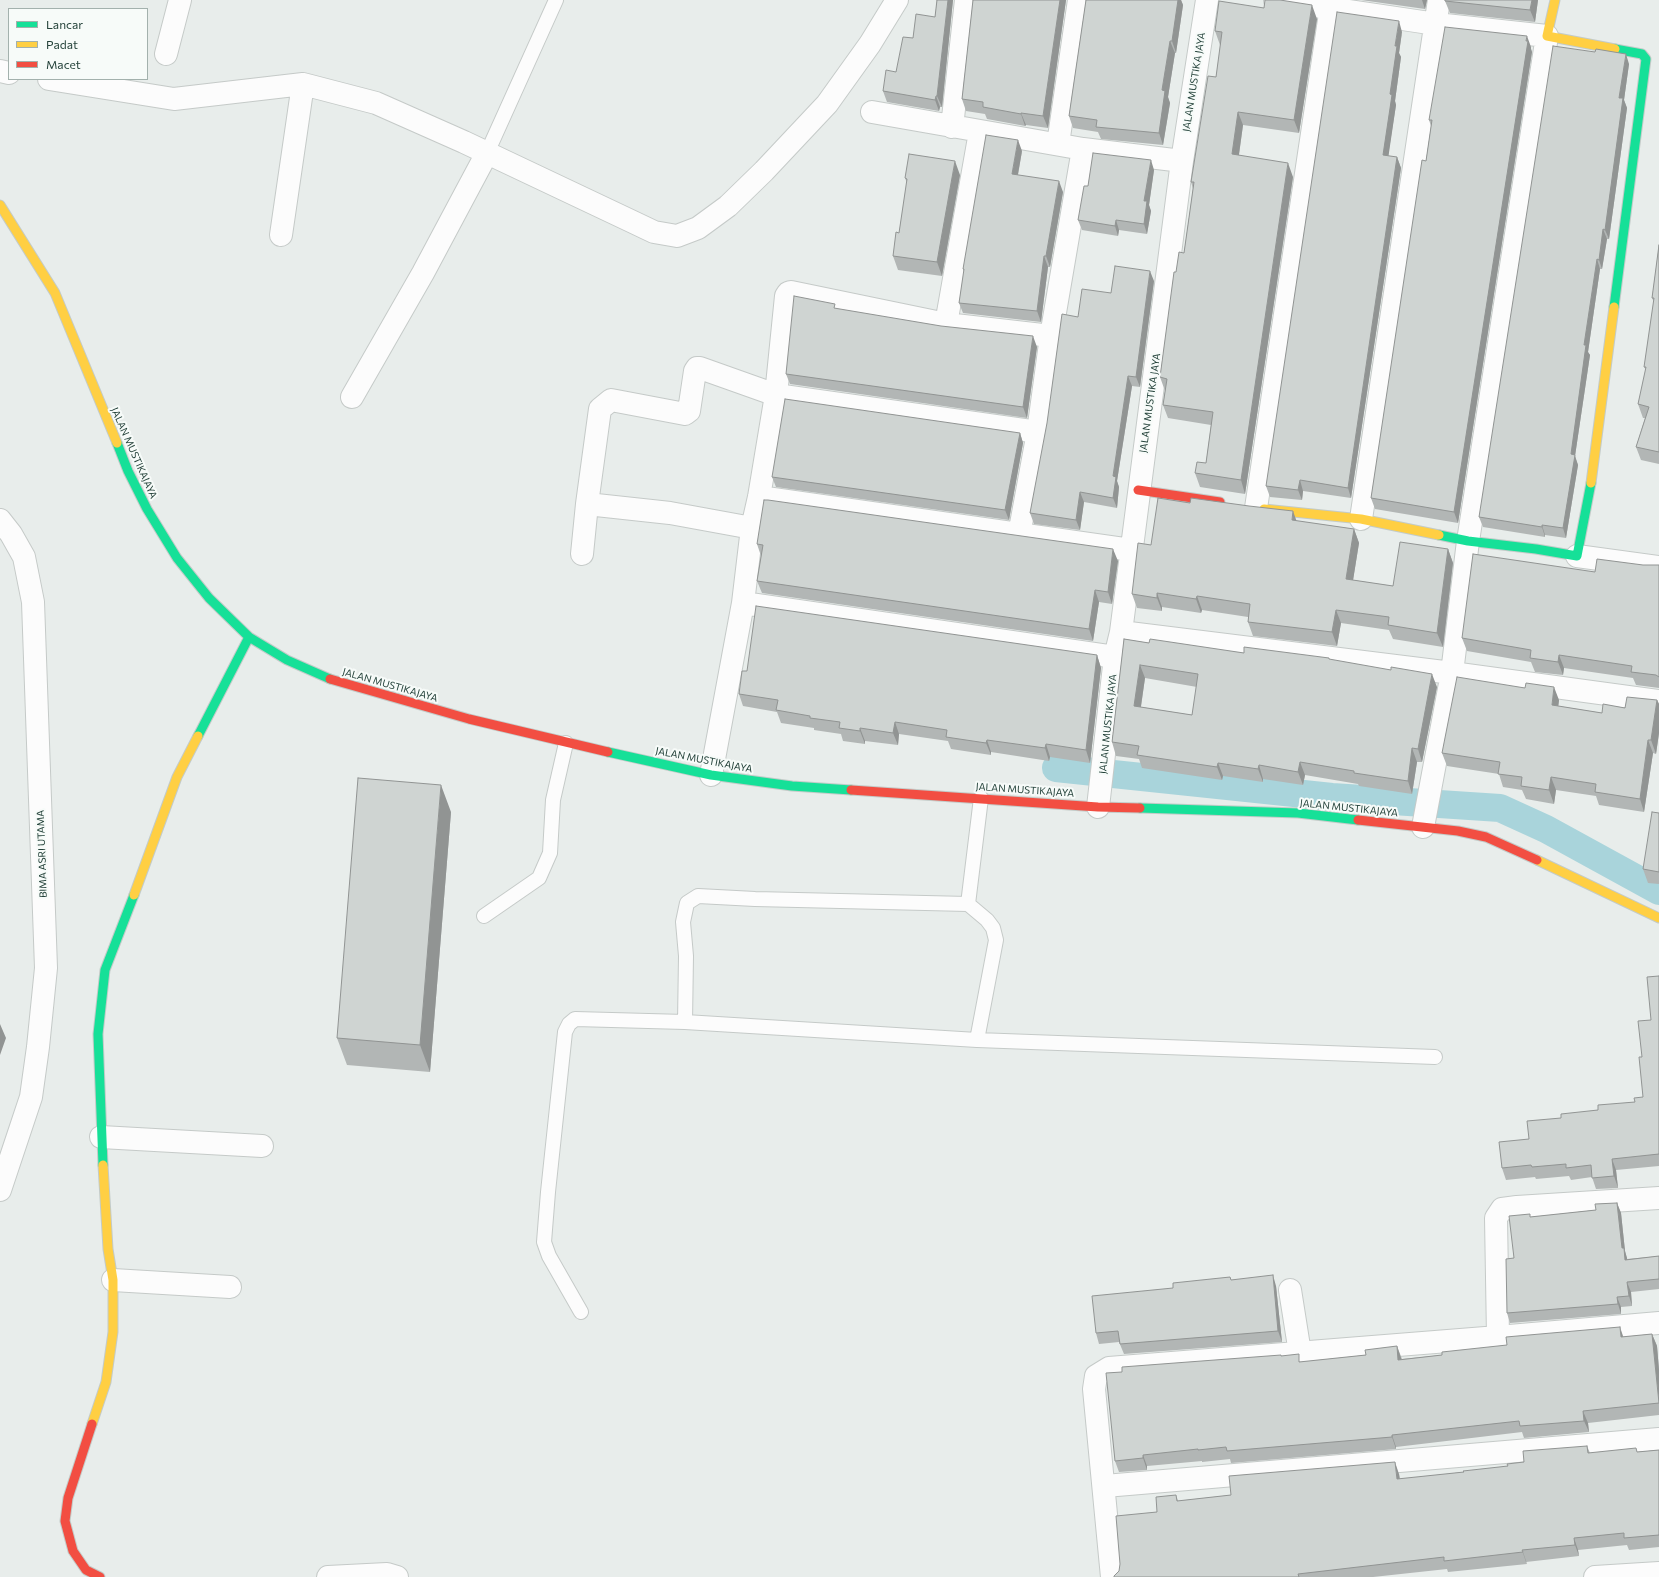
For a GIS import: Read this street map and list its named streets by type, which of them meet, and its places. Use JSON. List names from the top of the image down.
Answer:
{
  "streets": {
    "street": ["JALAN MUSTIKA JAYA", "JALAN MUSTIKAJAYA", "BIMA ASRI UTAMA"]
  },
  "crossings": [
    ["JALAN MUSTIKA JAYA", "JALAN MUSTIKAJAYA"]
  ],
  "legend": ["Lancar", "Padat", "Macet"]
}
